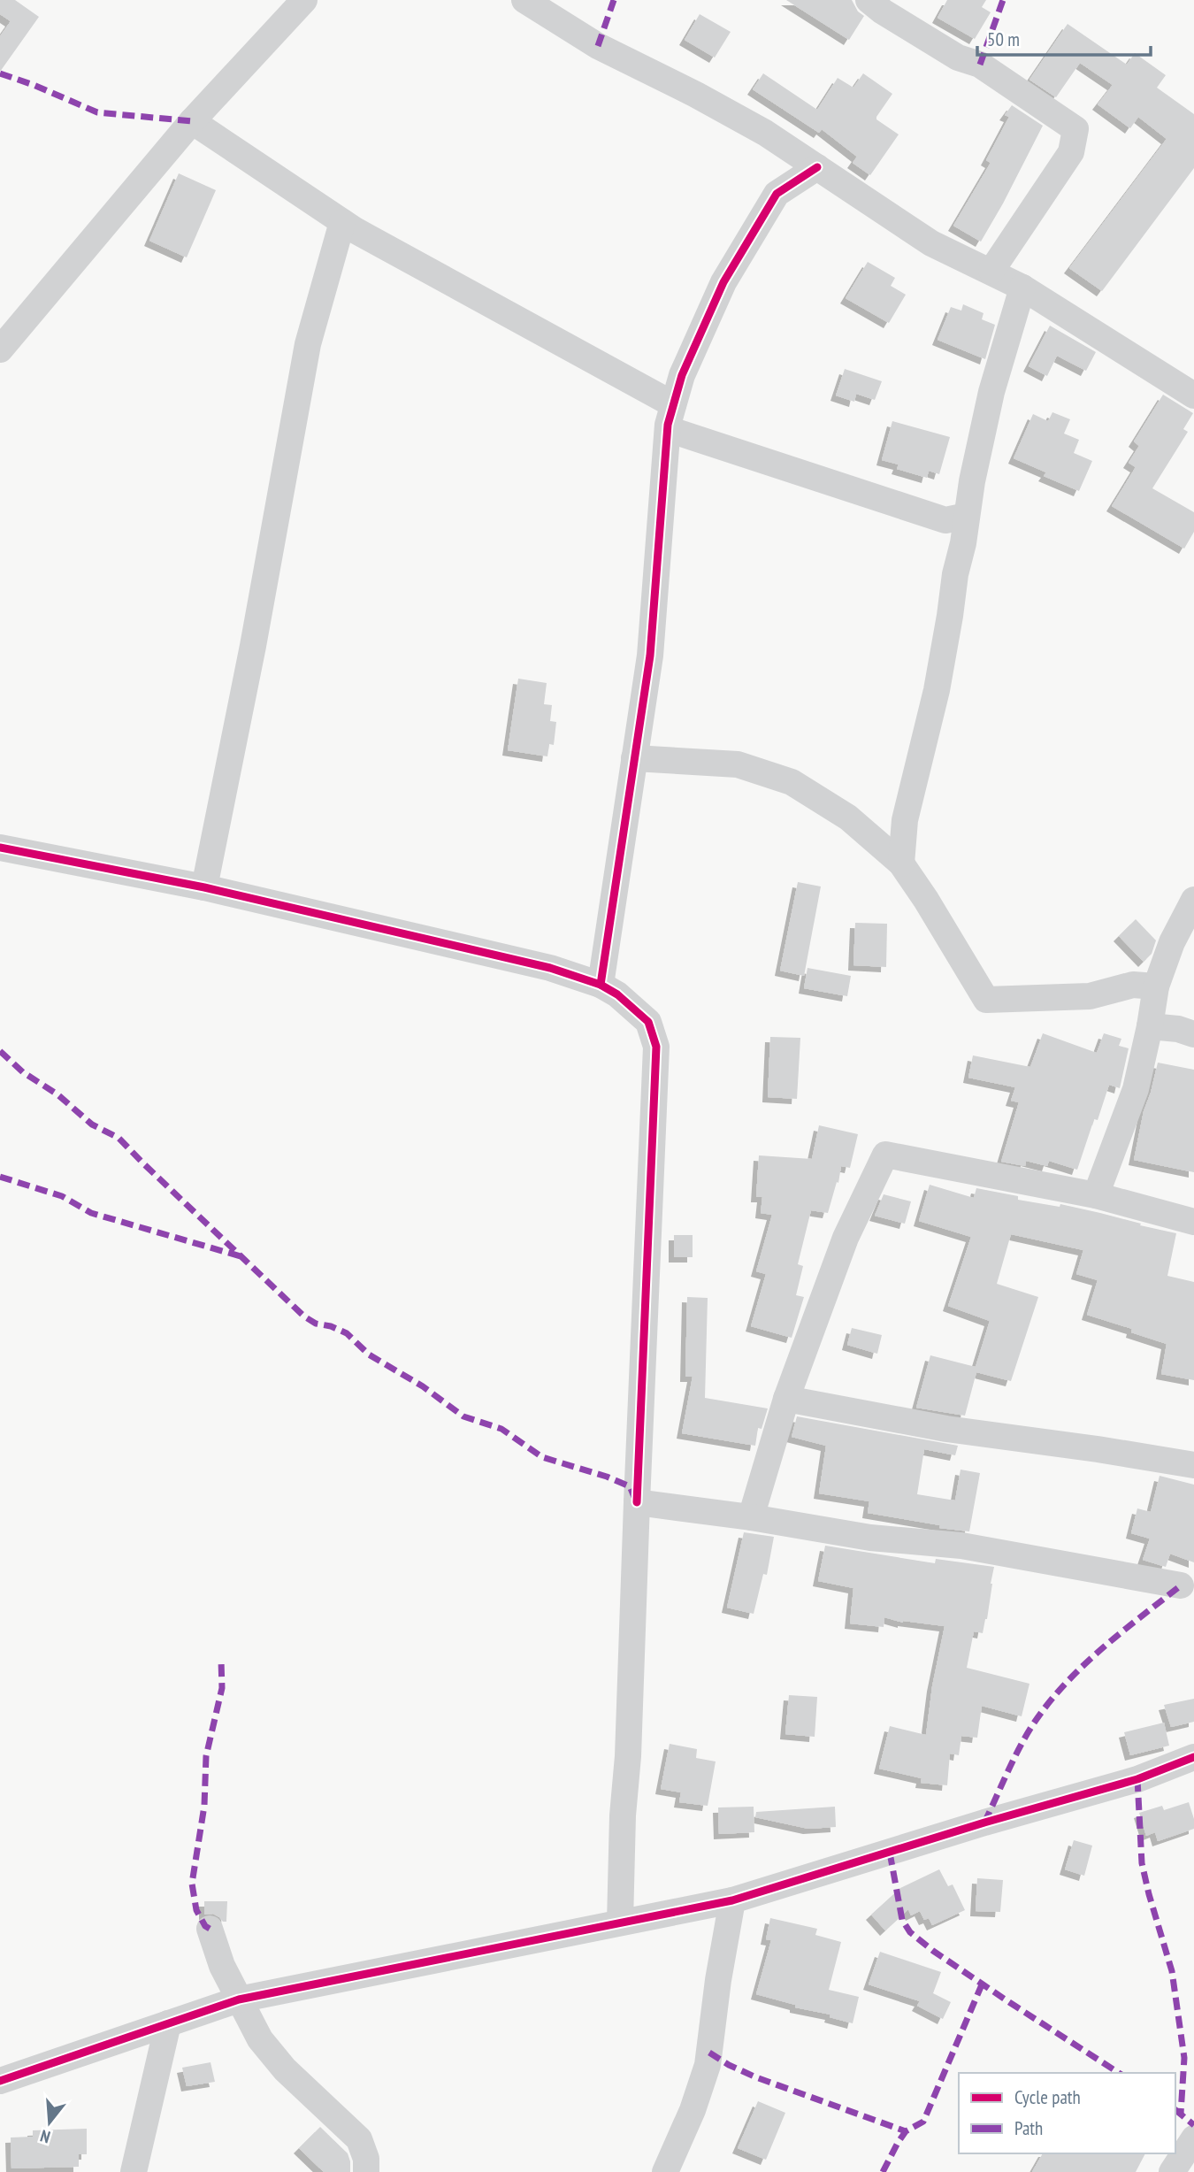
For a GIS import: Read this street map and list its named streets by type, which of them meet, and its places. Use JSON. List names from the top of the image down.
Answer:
{
  "legend": ["Cycle path", "Path"],
  "scale_bar": "50 m",
  "north": "bottom"
}
